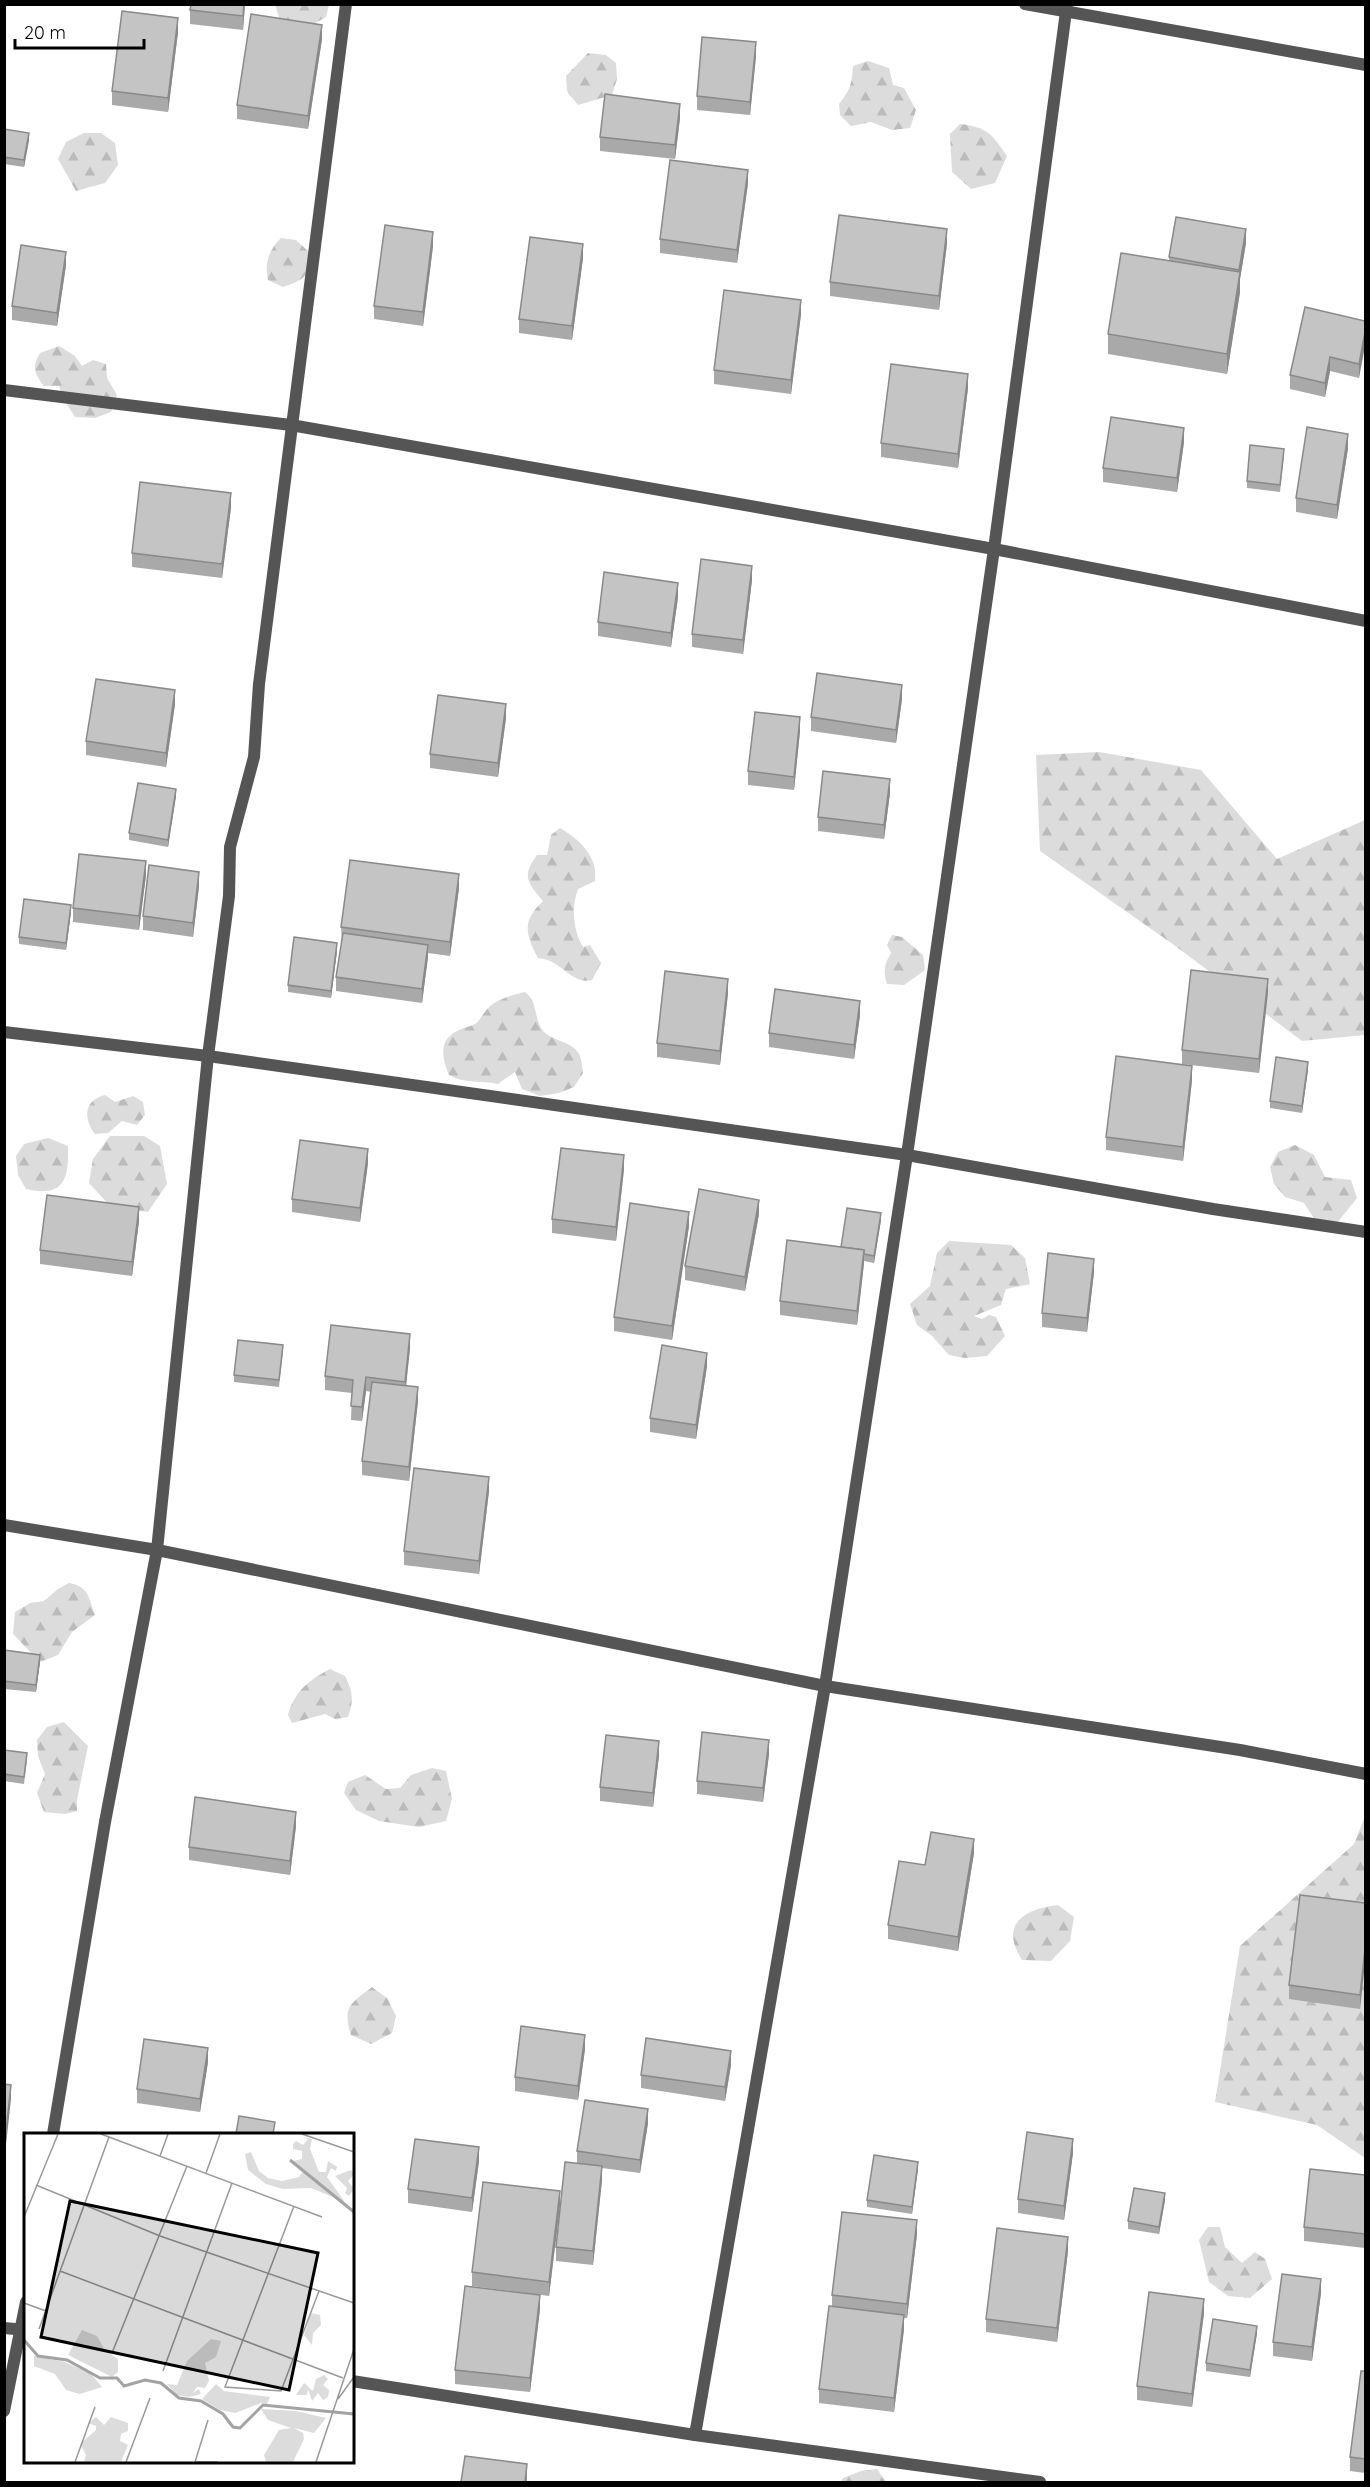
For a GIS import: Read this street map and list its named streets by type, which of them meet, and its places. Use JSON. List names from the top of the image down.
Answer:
{
  "scale_bar": "20 m"
}
